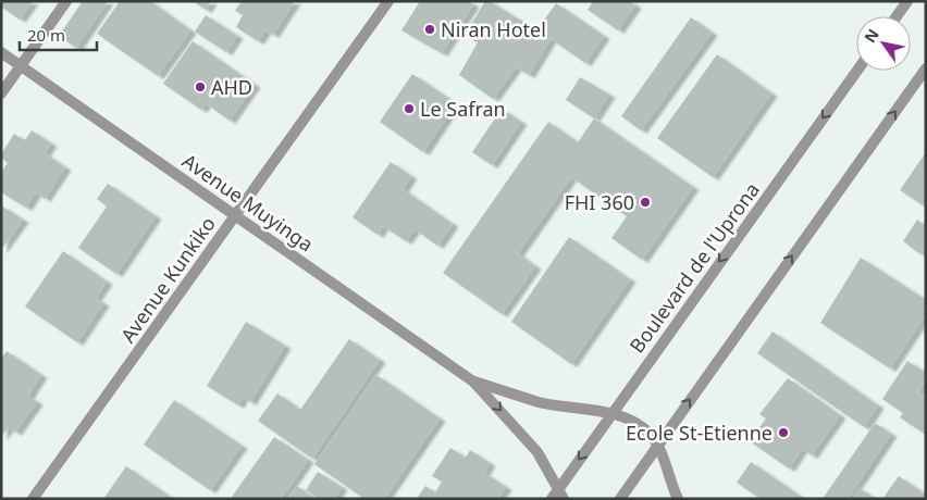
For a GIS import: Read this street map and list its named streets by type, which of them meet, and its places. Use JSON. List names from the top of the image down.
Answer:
{
  "streets": {
    "street": ["Avenue Muyinga", "Boulevard de l'Uprona", "Avenue Kunkiko"]
  },
  "crossings": [
    ["Avenue Muyinga", "Boulevard de l'Uprona"],
    ["Avenue Muyinga", "Avenue Kunkiko"]
  ],
  "places": [
    "Niran Hotel",
    "AHD",
    "Le Safran",
    "FHI 360",
    "Ecole St-Etienne"
  ],
  "scale_bar": "20 m",
  "north": "top left"
}
